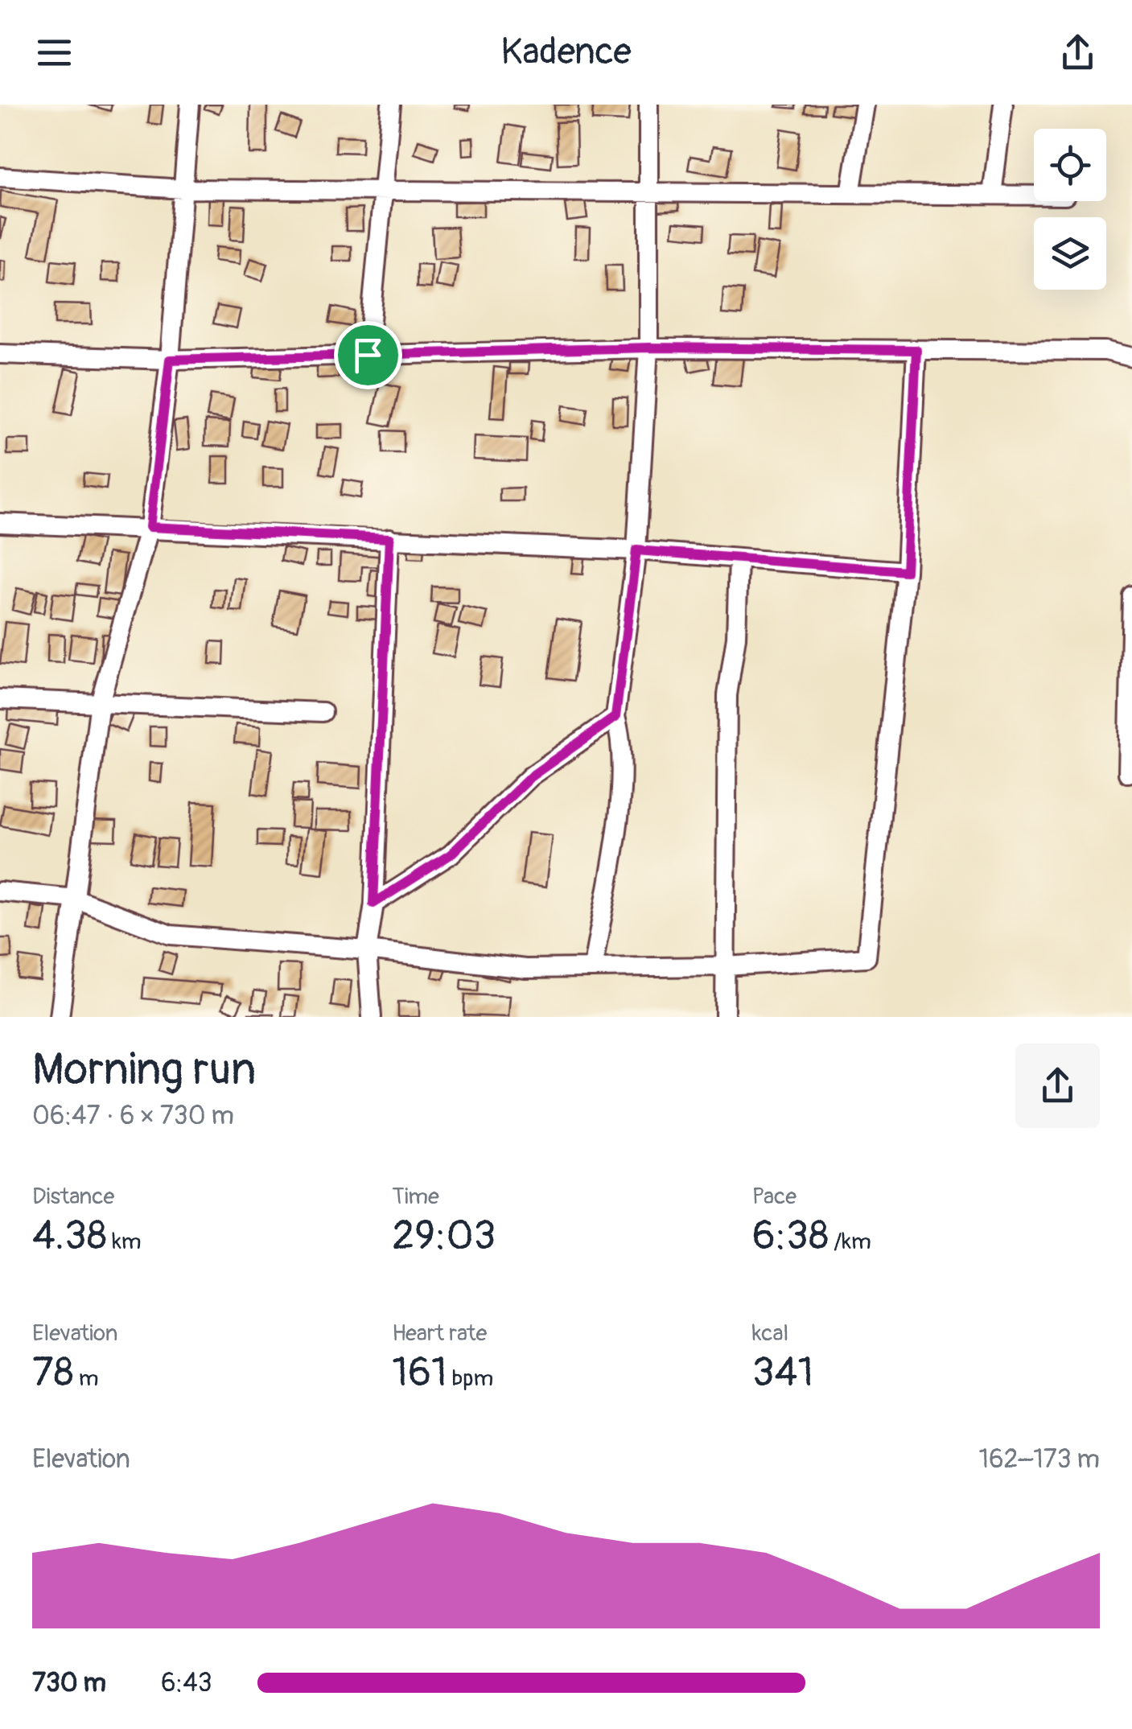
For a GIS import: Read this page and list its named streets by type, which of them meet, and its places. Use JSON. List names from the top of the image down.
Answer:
{
  "page": {
    "header": "Kadence",
    "heading": ["Morning run", "06:47 · 6 × 730 m"],
    "stats": [
      ["Distance", "4.38 km"],
      ["Time", "29:03"],
      ["Pace", "6:38 /km"],
      ["Elevation", "78 m"],
      ["Heart rate", "161 bpm"],
      ["kcal", "341"]
    ],
    "chart": ["Elevation", "162–173 m"],
    "list": [
      {
        "name": "730 m",
        "note": "6:43"
      }
    ]
  }
}
